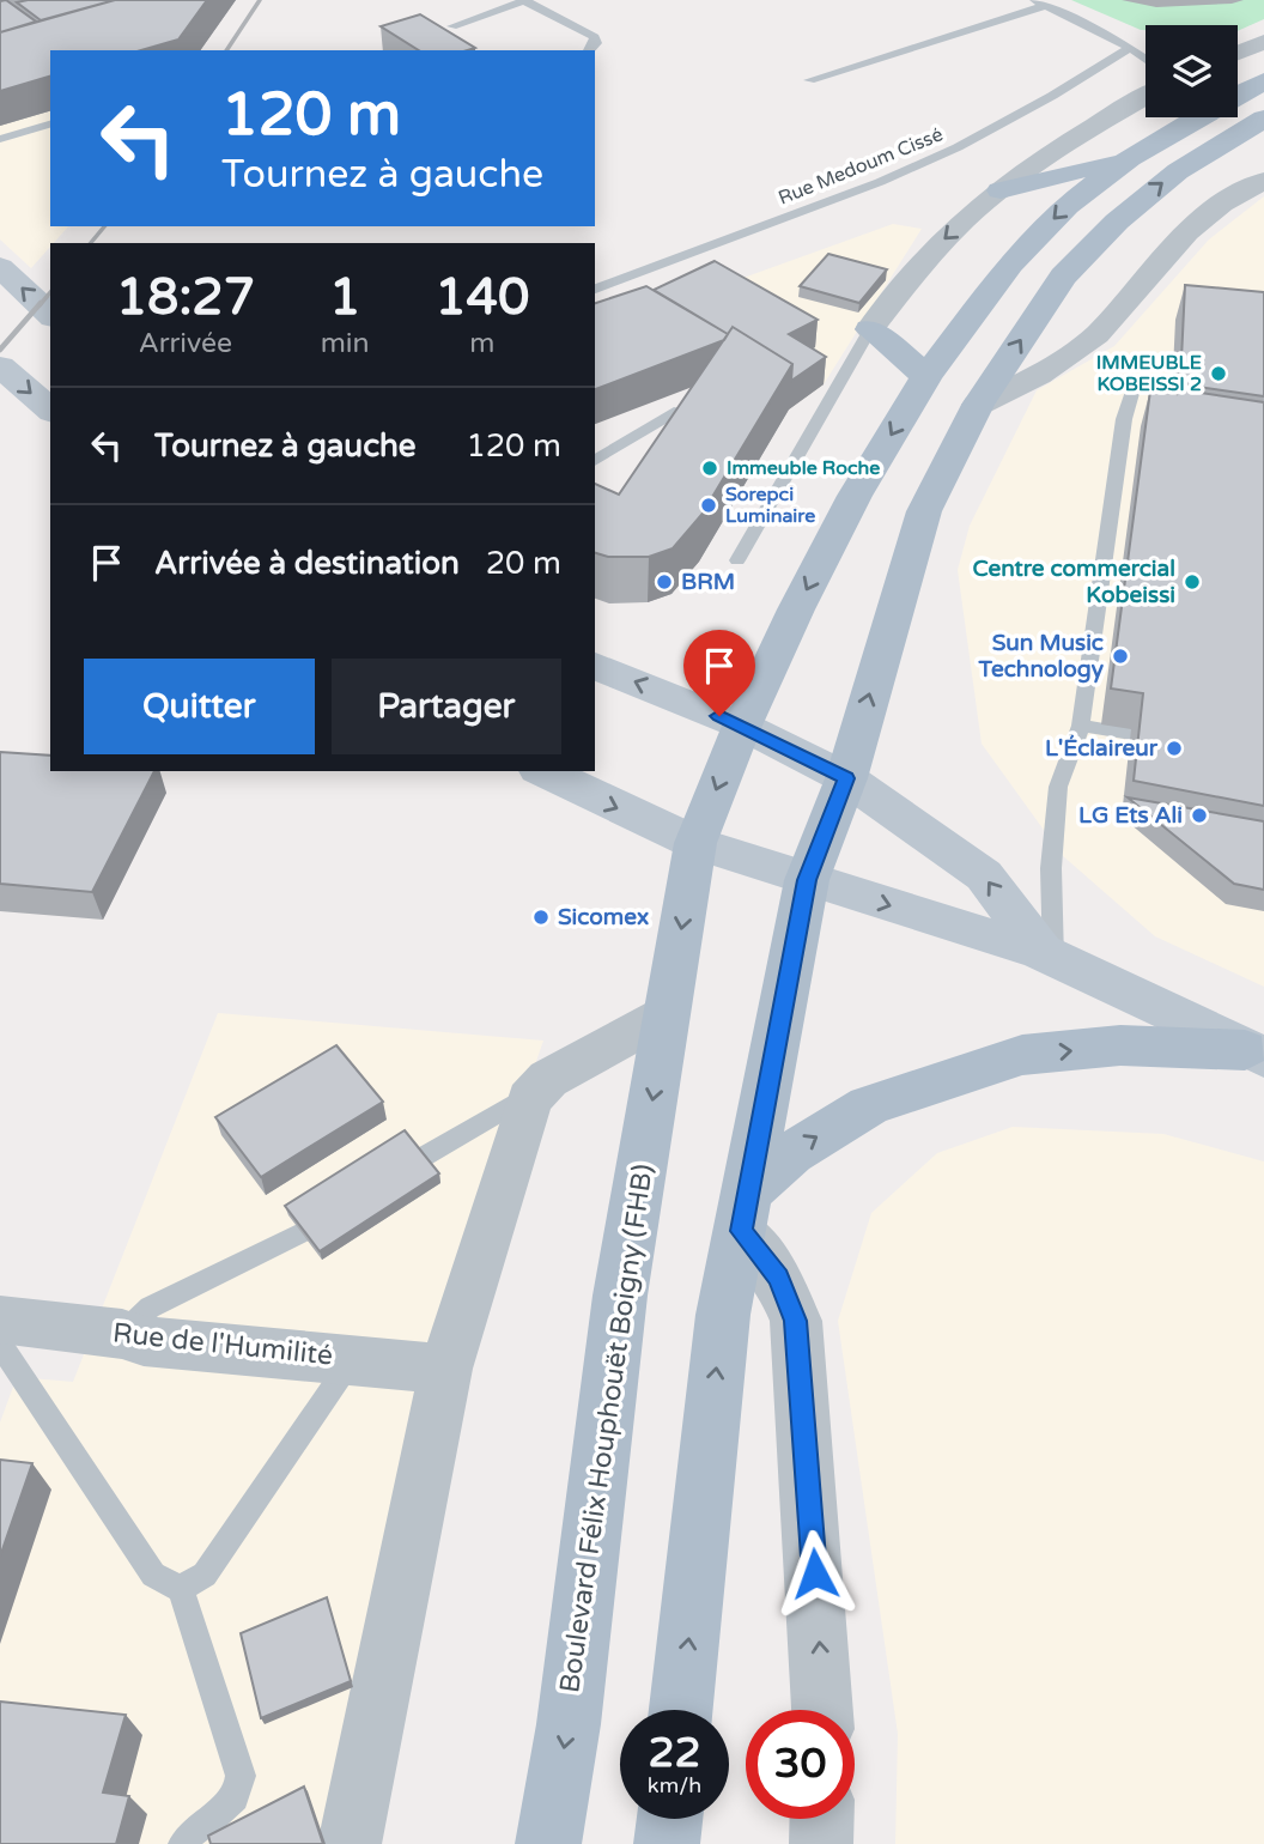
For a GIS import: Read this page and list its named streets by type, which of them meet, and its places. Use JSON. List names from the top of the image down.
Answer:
{
  "streets": {
    "main road": ["Boulevard Félix Houphouët Boigny (FHB)"],
    "street": ["Rue de l'Humilité"],
    "lane": ["Rue Medoum Cissé"]
  },
  "places": [
    "IMMEUBLE KOBEISSI 2",
    "Immeuble Roche",
    "Sorepci Luminaire",
    "BRM",
    "Centre commercial Kobeissi",
    "Sun Music Technology",
    "L'Éclaireur",
    "LG Ets Ali",
    "Sicomex"
  ],
  "page": {
    "turn": ["120 m", "Tournez à gauche"],
    "eta": [
      "18:27",
      "Arrivée",
      "1",
      "min",
      "140",
      "m"
    ],
    "list": [
      {
        "name": "Tournez à gauche",
        "value": "120 m"
      },
      {
        "name": "Arrivée à destination",
        "value": "20 m"
      }
    ],
    "buttons": ["Quitter", "Partager"],
    "speed": "22 km/h",
    "limit": "30"
  }
}
